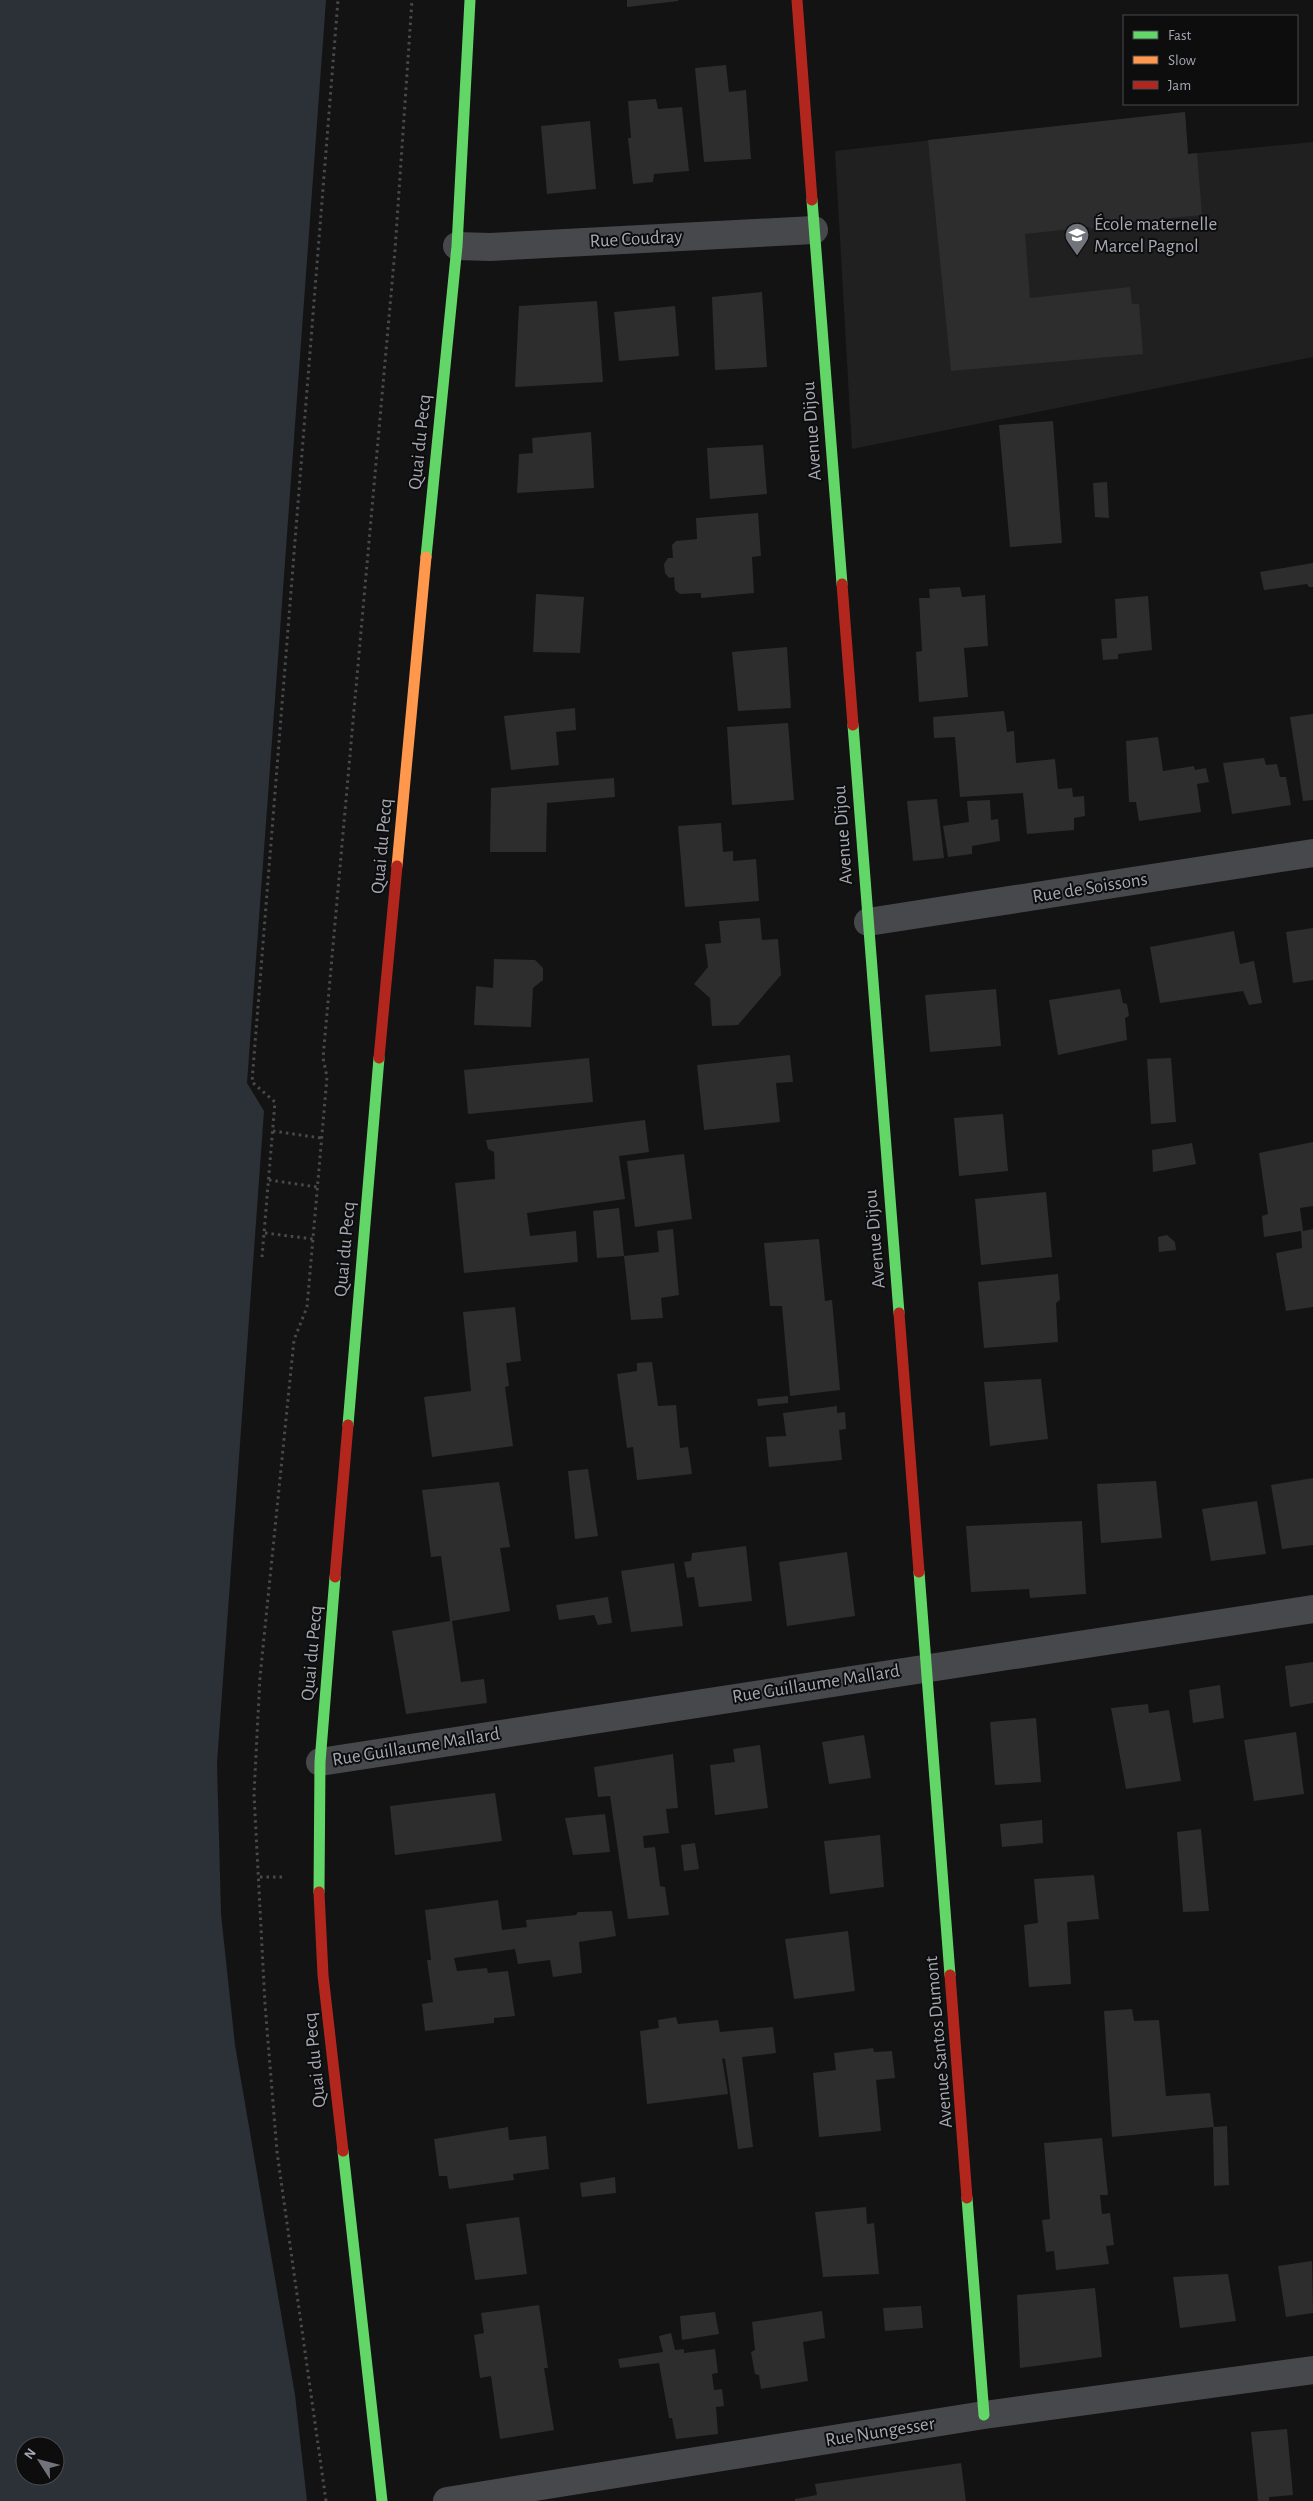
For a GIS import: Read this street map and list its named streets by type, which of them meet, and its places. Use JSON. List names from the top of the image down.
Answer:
{
  "streets": {
    "street": [
      "Rue Coudray",
      "Avenue Dijou",
      "Quai du Pecq",
      "Rue de Soissons",
      "Rue Guillaume Mallard",
      "Avenue Santos Dumont",
      "Rue Nungesser"
    ]
  },
  "crossings": [
    ["Rue Coudray", "Avenue Dijou"],
    ["Rue Coudray", "Quai du Pecq"],
    ["Avenue Dijou", "Rue de Soissons"],
    ["Avenue Dijou", "Rue Guillaume Mallard"],
    ["Avenue Dijou", "Avenue Santos Dumont"],
    ["Quai du Pecq", "Rue Guillaume Mallard"],
    ["Rue Guillaume Mallard", "Avenue Santos Dumont"],
    ["Avenue Santos Dumont", "Rue Nungesser"]
  ],
  "places": {
    "school or university": ["École maternelle Marcel Pagnol"]
  },
  "legend": ["Fast", "Slow", "Jam"],
  "north": "top left"
}
